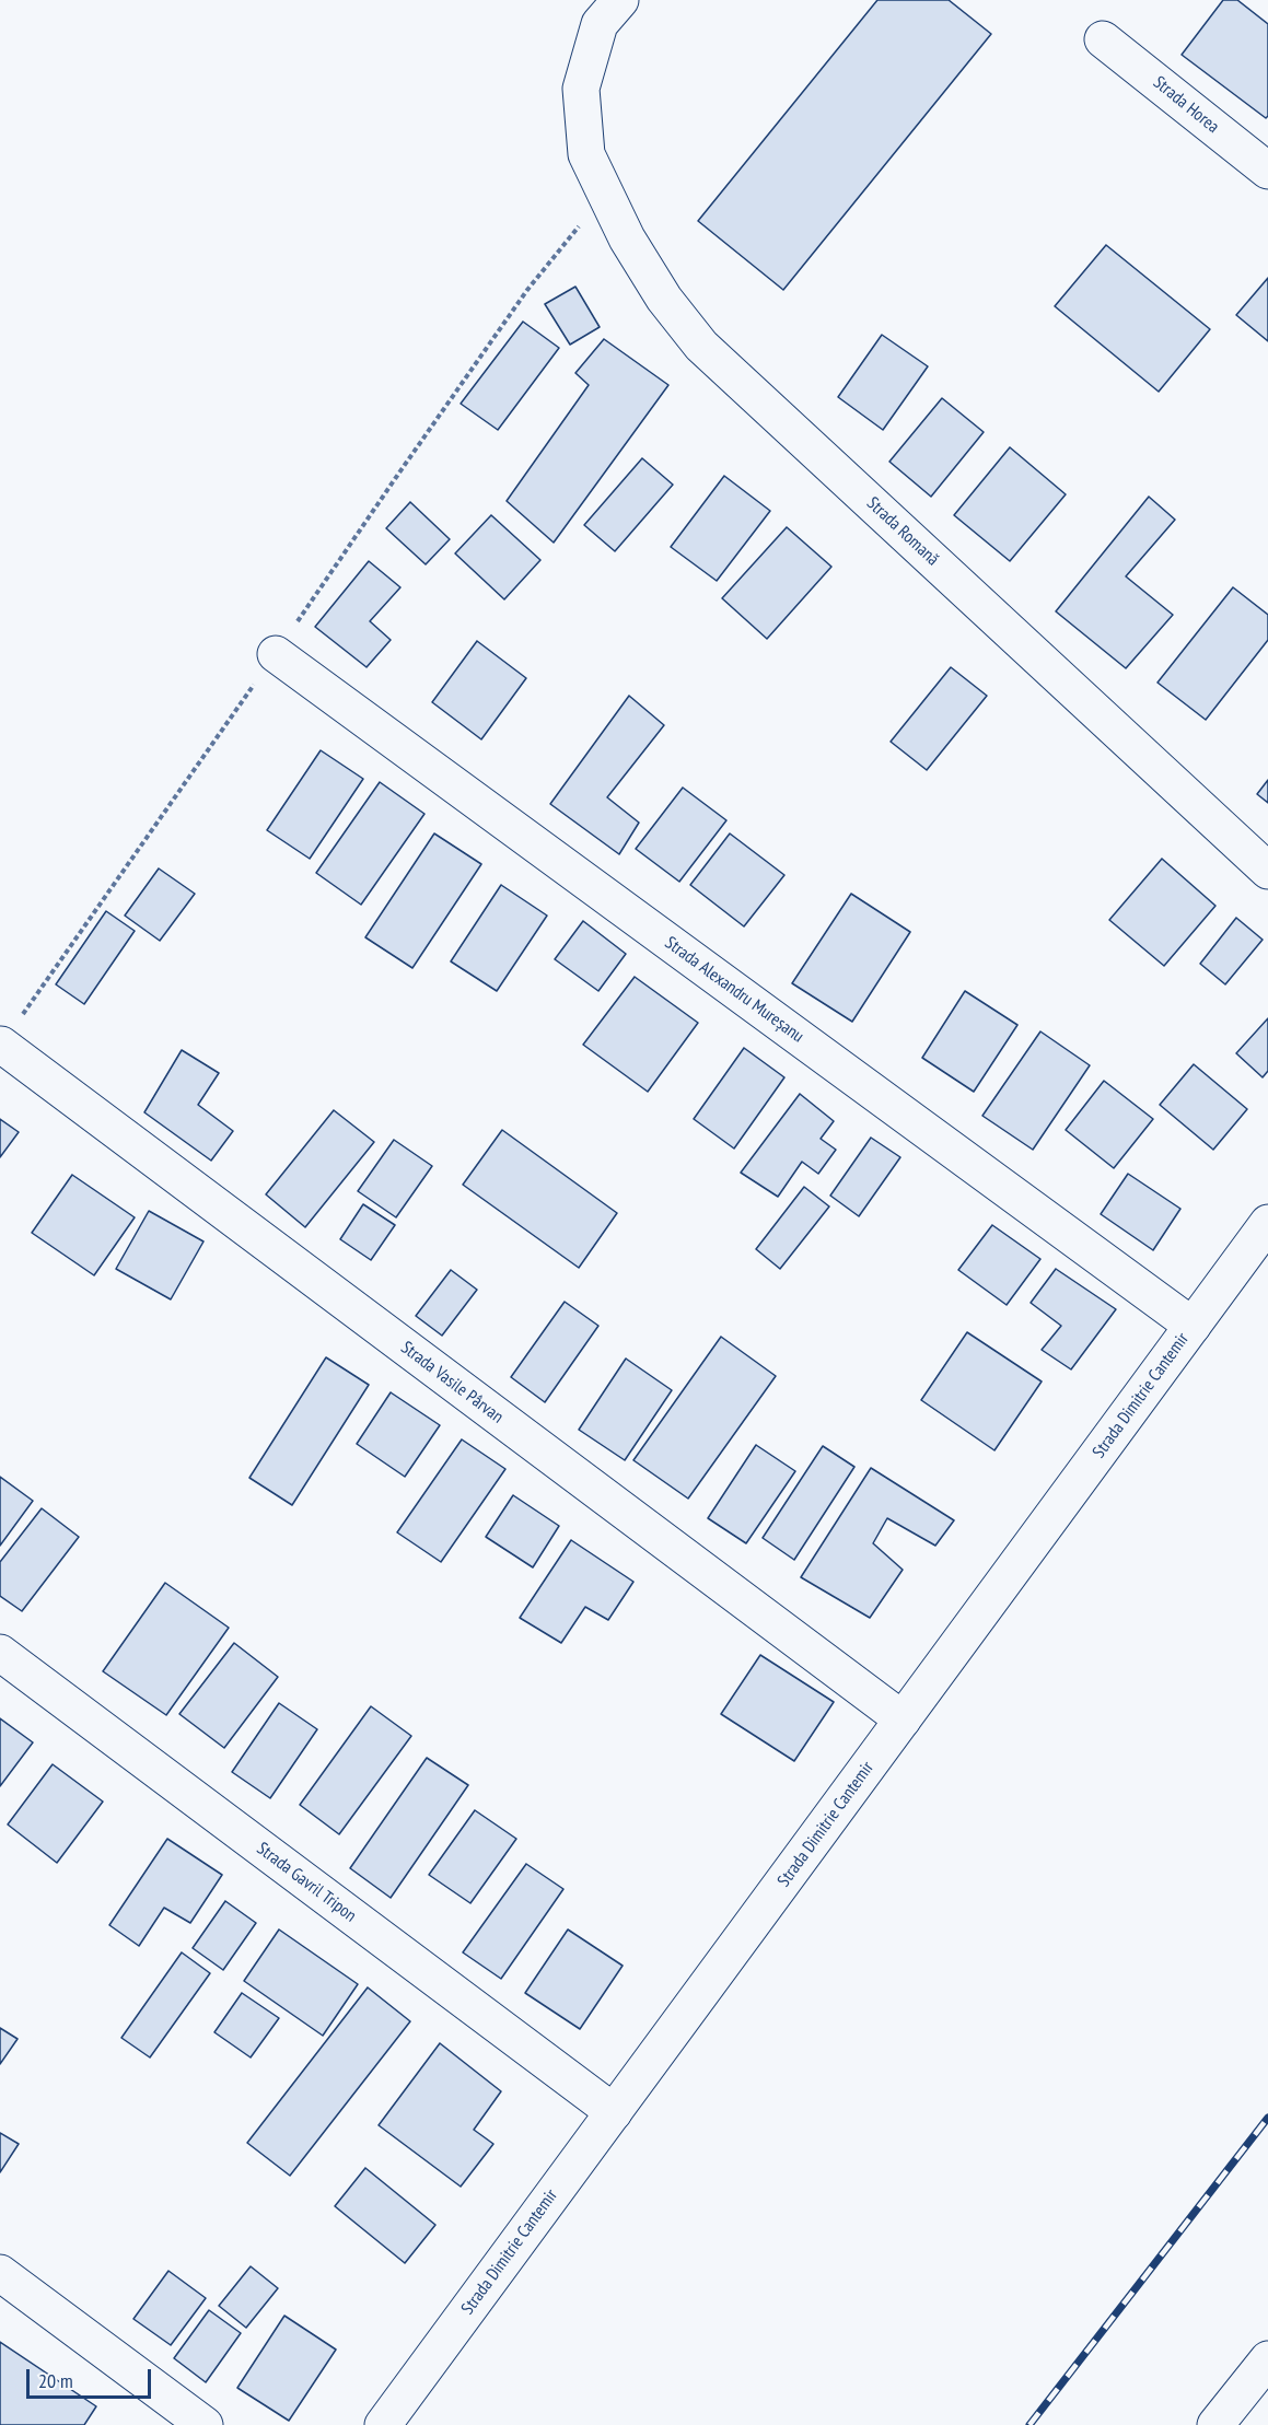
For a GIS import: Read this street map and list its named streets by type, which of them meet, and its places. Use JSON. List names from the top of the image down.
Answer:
{
  "streets": {
    "street": [
      "Strada Horea",
      "Strada Romană",
      "Strada Alexandru Mureșanu",
      "Strada Vasile Pârvan",
      "Strada Dimitrie Cantemir",
      "Strada Gavril Tripon"
    ]
  },
  "crossings": [
    ["Strada Alexandru Mureșanu", "Strada Dimitrie Cantemir"],
    ["Strada Vasile Pârvan", "Strada Dimitrie Cantemir"],
    ["Strada Dimitrie Cantemir", "Strada Gavril Tripon"]
  ],
  "scale_bar": "20 m"
}
